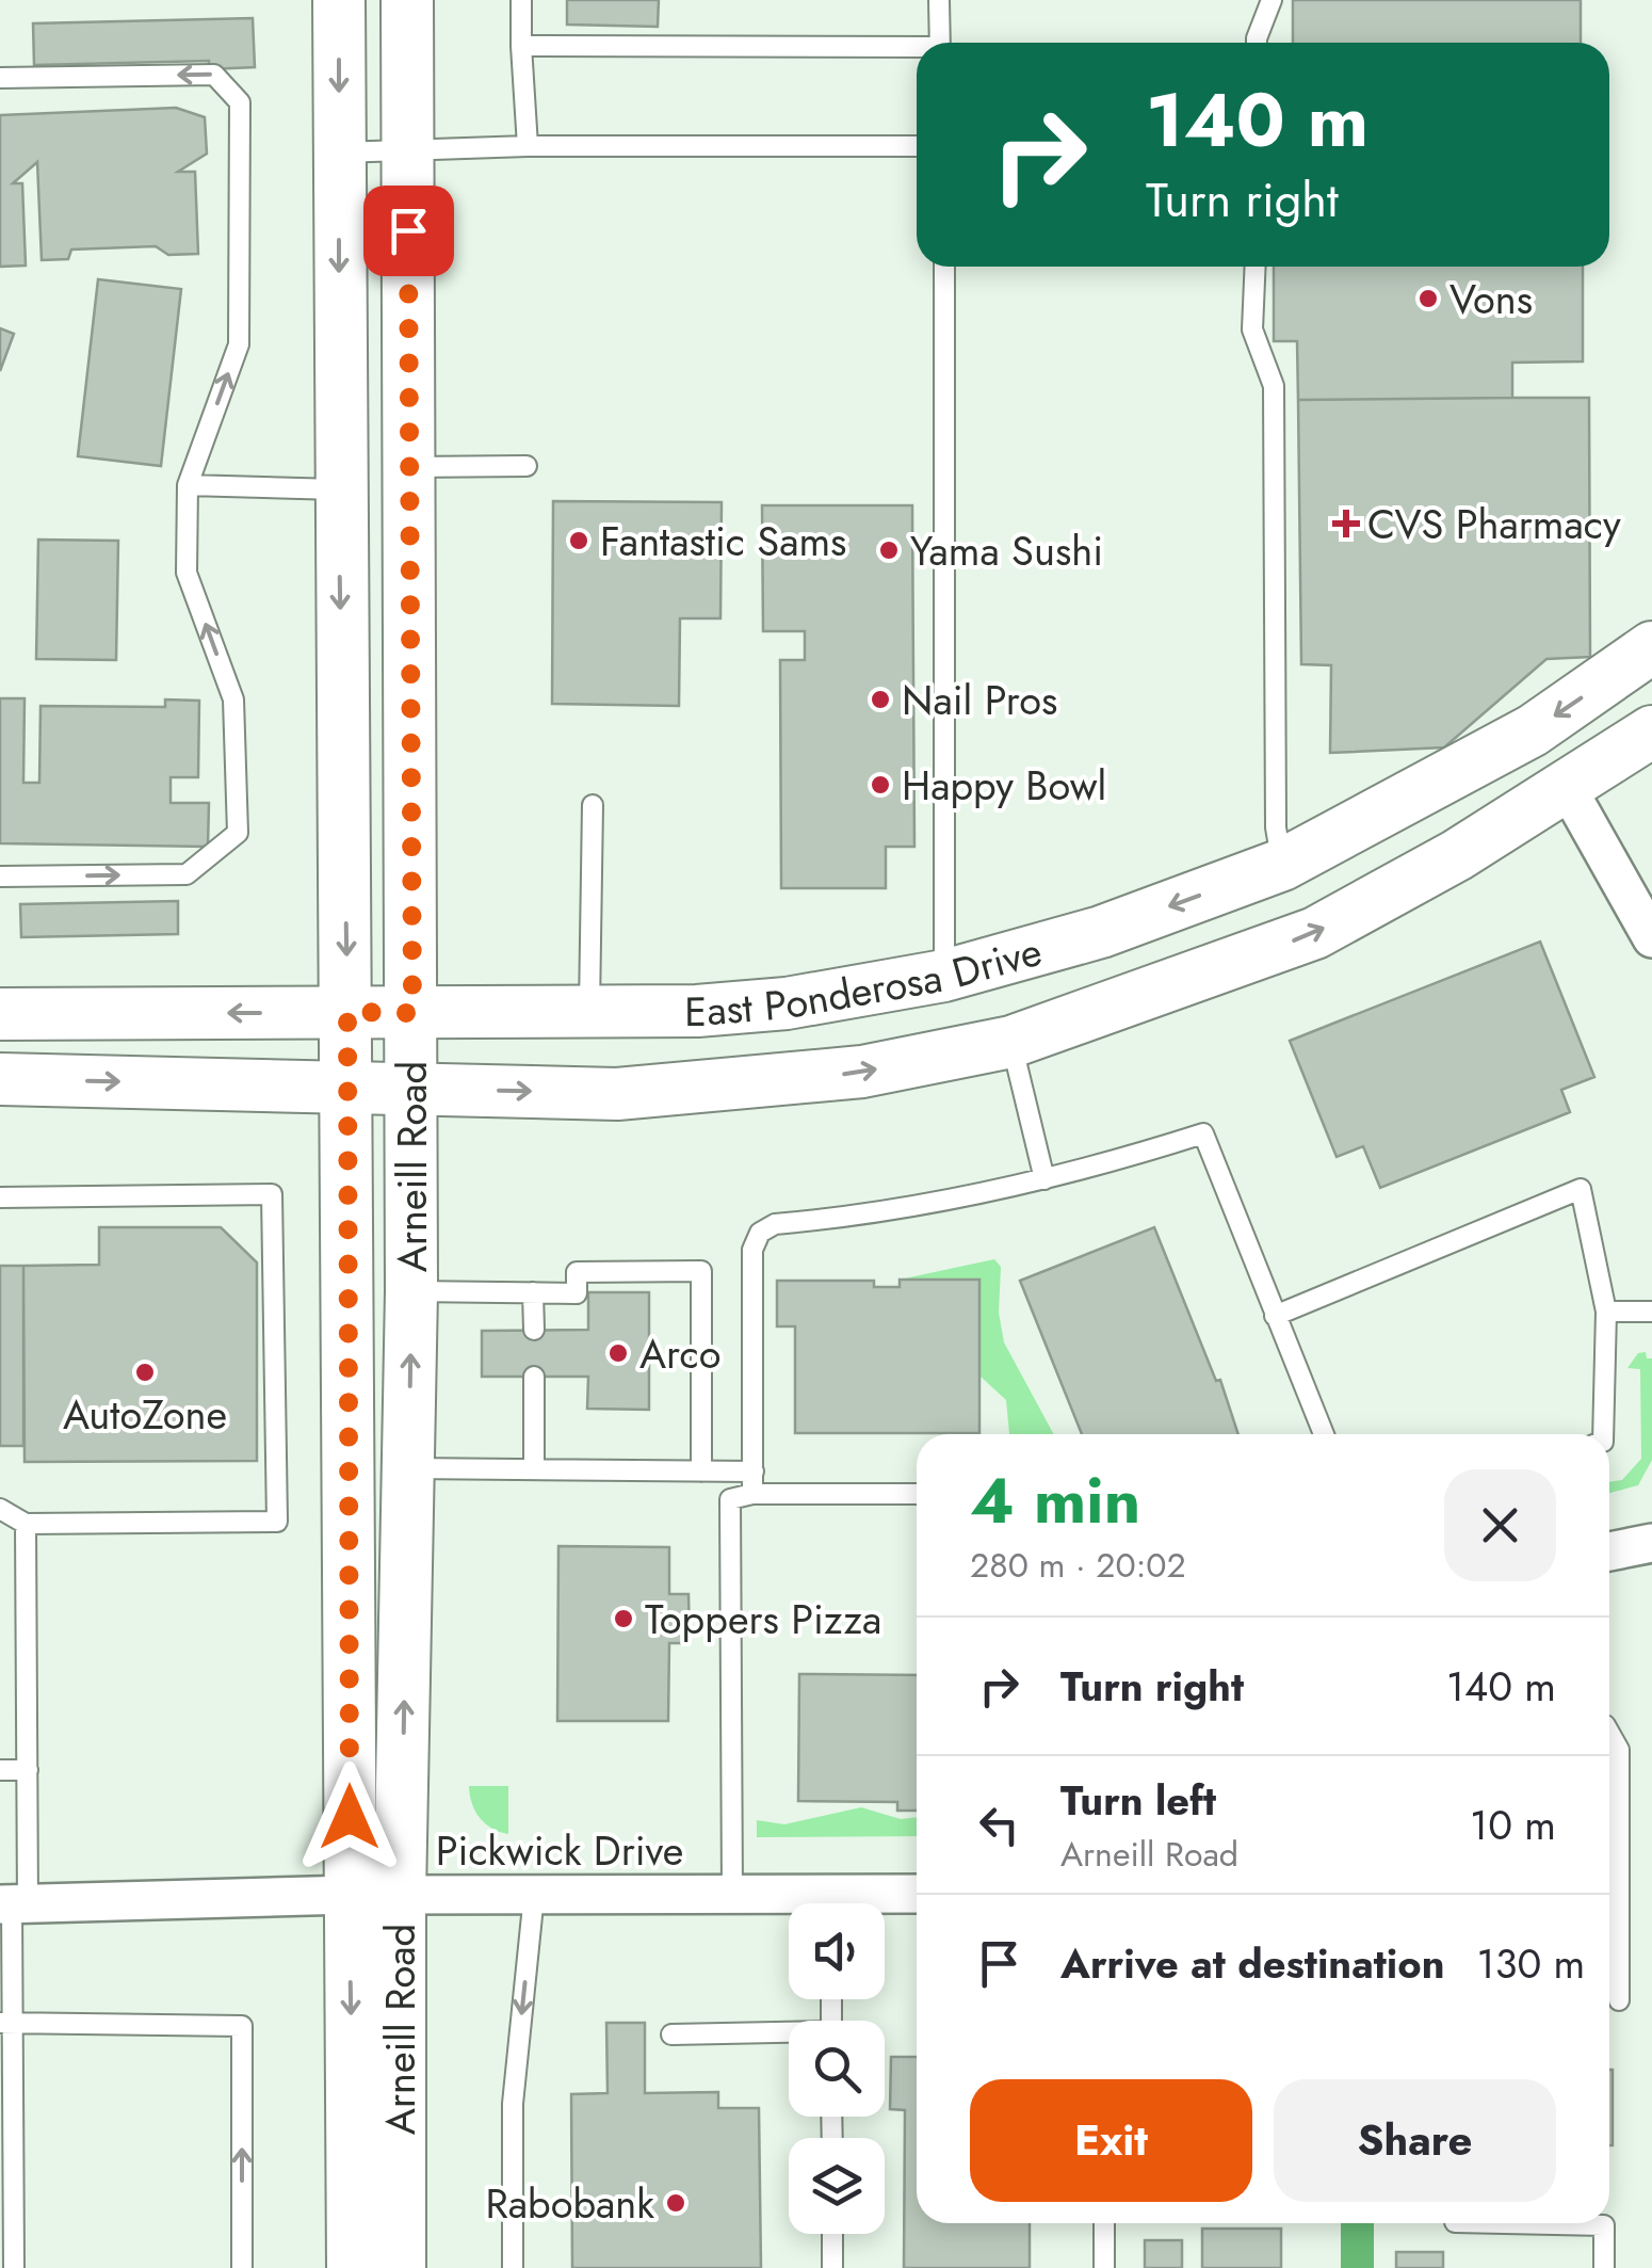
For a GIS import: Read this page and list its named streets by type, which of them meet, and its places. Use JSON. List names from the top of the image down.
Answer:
{
  "streets": {
    "main road": ["East Ponderosa Drive", "Arneill Road"],
    "street": ["Pickwick Drive"]
  },
  "crossings": [
    ["East Ponderosa Drive", "Arneill Road"],
    ["Arneill Road", "Pickwick Drive"]
  ],
  "places": {
    "other": [
      "Vons",
      "Fantastic Sams",
      "Yama Sushi",
      "Nail Pros",
      "Happy Bowl",
      "Arco",
      "AutoZone",
      "Toppers Pizza",
      "Rabobank"
    ],
    "health": ["CVS Pharmacy"]
  },
  "page": {
    "turn": ["140 m", "Turn right"],
    "heading": ["4 min", "280 m · 20:02"],
    "list": [
      {
        "name": "Turn right",
        "value": "140 m"
      },
      {
        "name": "Turn left",
        "note": "Arneill Road",
        "value": "10 m"
      },
      {
        "name": "Arrive at destination",
        "value": "130 m"
      }
    ],
    "buttons": ["Exit", "Share"]
  }
}
